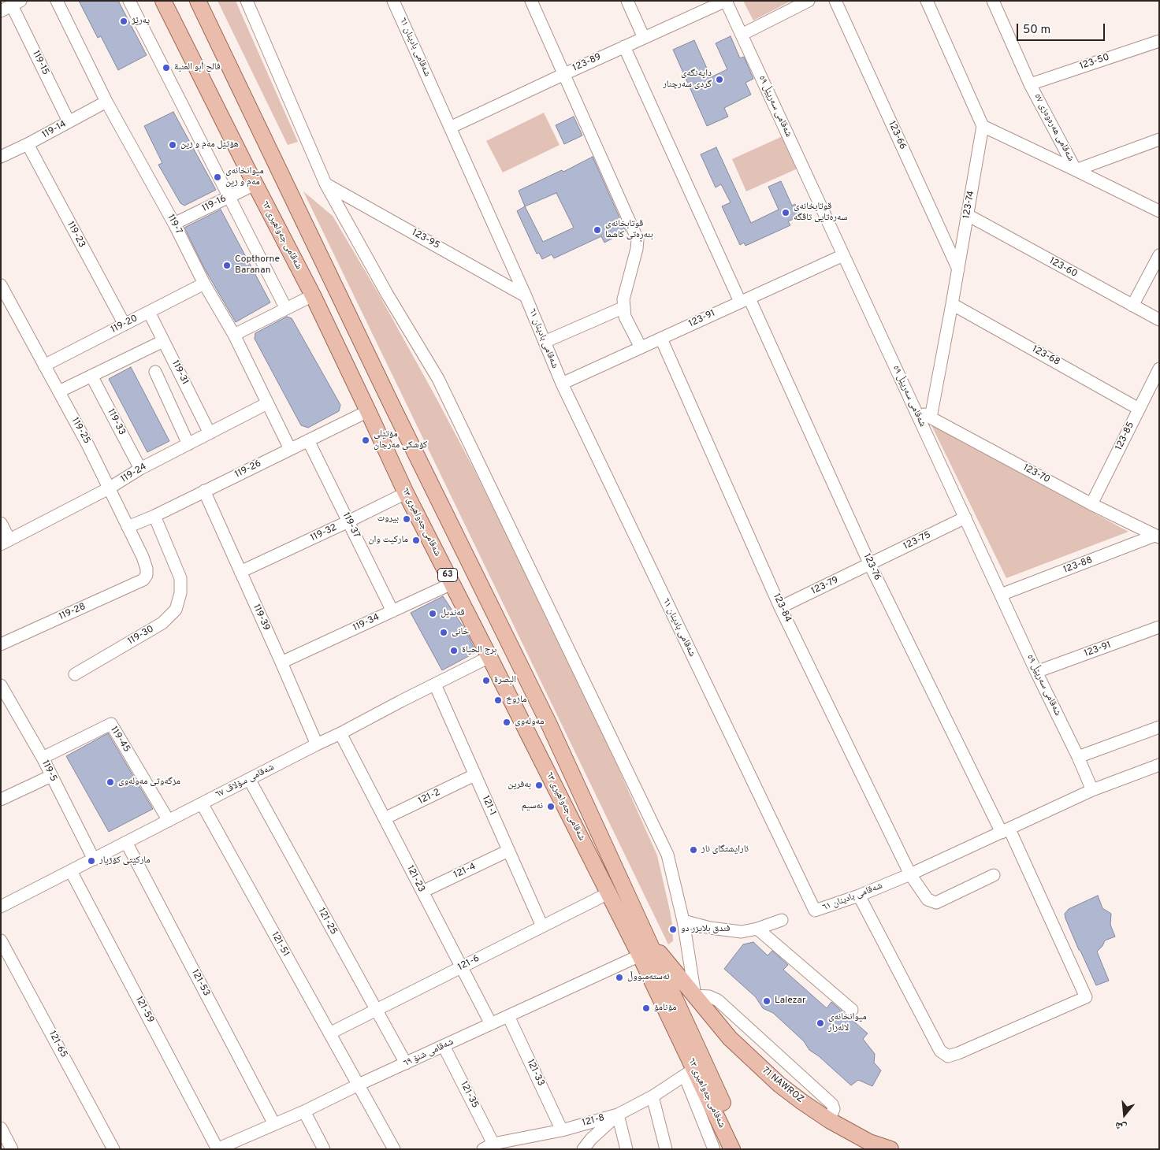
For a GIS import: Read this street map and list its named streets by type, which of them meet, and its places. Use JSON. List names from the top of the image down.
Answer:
{
  "streets": {
    "main road": ["شەقامی جەواهیری ٦٣", "63", "71 NAWROZ"],
    "street": [
      "شەقامی بادینان ٦١",
      "123-50",
      "119-15",
      "123-89",
      "شەقامی سەرپێڵ ٥٩",
      "شەقامی هەرەوەزی ٥٧",
      "119-14",
      "123-66",
      "119-16",
      "123-74",
      "119-7",
      "119-23",
      "123-95",
      "123-60",
      "123-91",
      "119-20",
      "123-68",
      "119-31",
      "119-33",
      "119-25",
      "123-85",
      "119-26",
      "119-24",
      "123-70",
      "119-37",
      "119-32",
      "123-75",
      "123-88",
      "123-76",
      "123-79",
      "123-84",
      "119-28",
      "119-39",
      "119-34",
      "119-30",
      "119-45",
      "119-5",
      "شەقامی سۆلاڤ ٦٧",
      "121-2",
      "121-1",
      "121-4",
      "121-23",
      "121-25",
      "121-51",
      "121-6",
      "121-53",
      "121-59",
      "121-65",
      "شەقامی شنۆ ٦٩",
      "121-33",
      "121-35",
      "121-8"
    ]
  },
  "crossings": [
    ["شەقامی بادینان ٦١", "123-89"],
    ["شەقامی بادینان ٦١", "شەقامی سەرپێڵ ٥٩"],
    ["شەقامی بادینان ٦١", "123-95"],
    ["شەقامی بادینان ٦١", "123-91"],
    ["شەقامی بادینان ٦١", "123-76"],
    ["شەقامی بادینان ٦١", "123-84"],
    ["123-50", "شەقامی هەرەوەزی ٥٧"],
    ["119-15", "119-14"],
    ["123-89", "شەقامی سەرپێڵ ٥٩"],
    ["123-89", "123-76"],
    ["شەقامی سەرپێڵ ٥٩", "123-91"],
    ["شەقامی سەرپێڵ ٥٩", "123-70"],
    ["شەقامی سەرپێڵ ٥٩", "123-75"],
    ["شەقامی سەرپێڵ ٥٩", "123-88"],
    ["119-14", "119-7"],
    ["119-14", "119-23"],
    ["123-66", "123-74"],
    ["119-16", "119-7"],
    ["119-16", "شەقامی جەواهیری ٦٣"],
    ["123-74", "123-60"],
    ["123-74", "123-68"],
    ["123-74", "123-70"],
    ["119-7", "119-20"],
    ["119-7", "119-26"],
    ["119-7", "119-24"],
    ["119-23", "119-20"],
    ["شەقامی جەواهیری ٦٣", "119-26"],
    ["شەقامی جەواهیری ٦٣", "119-32"],
    ["شەقامی جەواهیری ٦٣", "119-34"],
    ["شەقامی جەواهیری ٦٣", "شەقامی سۆلاڤ ٦٧"],
    ["شەقامی جەواهیری ٦٣", "121-6"],
    ["شەقامی جەواهیری ٦٣", "شەقامی شنۆ ٦٩"],
    ["شەقامی جەواهیری ٦٣", "71 NAWROZ"],
    ["شەقامی جەواهیری ٦٣", "121-8"],
    ["123-91", "123-76"],
    ["123-91", "123-84"],
    ["119-20", "119-31"],
    ["119-20", "119-25"],
    ["123-68", "123-85"],
    ["119-31", "119-24"],
    ["119-33", "119-24"],
    ["119-25", "119-26"],
    ["119-25", "119-24"],
    ["119-25", "119-28"],
    ["123-85", "123-70"],
    ["119-26", "119-37"],
    ["119-26", "119-39"],
    ["119-26", "119-30"],
    ["123-70", "123-88"],
    ["119-37", "119-32"],
    ["119-37", "119-34"],
    ["119-32", "119-39"],
    ["123-75", "123-76"],
    ["123-75", "123-79"],
    ["123-76", "123-79"],
    ["123-79", "123-84"],
    ["119-39", "119-34"],
    ["119-39", "شەقامی سۆلاڤ ٦٧"],
    ["119-45", "119-5"],
    ["119-45", "شەقامی سۆلاڤ ٦٧"],
    ["119-5", "شەقامی سۆلاڤ ٦٧"],
    ["شەقامی سۆلاڤ ٦٧", "121-1"],
    ["شەقامی سۆلاڤ ٦٧", "121-23"],
    ["شەقامی سۆلاڤ ٦٧", "121-25"],
    ["شەقامی سۆلاڤ ٦٧", "121-51"],
    ["شەقامی سۆلاڤ ٦٧", "121-53"],
    ["شەقامی سۆلاڤ ٦٧", "121-59"],
    ["121-2", "121-1"],
    ["121-2", "121-23"],
    ["121-1", "121-4"],
    ["121-1", "121-6"],
    ["121-4", "121-23"],
    ["121-23", "121-6"],
    ["121-23", "شەقامی شنۆ ٦٩"],
    ["121-25", "121-6"],
    ["121-25", "شەقامی شنۆ ٦٩"],
    ["121-51", "121-6"],
    ["121-51", "شەقامی شنۆ ٦٩"],
    ["121-53", "شەقامی شنۆ ٦٩"],
    ["121-59", "شەقامی شنۆ ٦٩"],
    ["شەقامی شنۆ ٦٩", "121-33"],
    ["شەقامی شنۆ ٦٩", "121-35"],
    ["121-33", "121-8"],
    ["121-35", "121-8"]
  ],
  "places": [
    "پەرێژ",
    "فالح أبو العنبة",
    "دایەنگەی گردی سەرچنار",
    "هۆتێل مەم و زین",
    "میوانخانەی مەم و زین",
    "قوتابخانەی سەرەتایی تاڤگە",
    "قوتابخانەی بنەڕەتی کاشما",
    "Copthorne Baranan",
    "مۆتێلی کۆشکی مەرجان",
    "بیروت",
    "ماركيت وان",
    "قەندیل",
    "خانی",
    "برج الحياة",
    "البصرة",
    "مازوخ",
    "مەولەوی",
    "مزگەوتی مەولەوی",
    "بەفرین",
    "نەسیم",
    "ئارایشتگای ناز",
    "مارکێتی کۆژیار",
    "فندق بلايزر دو",
    "ئەستەمبووڵ",
    "Lalezar",
    "مۆنامۆ",
    "میوانخانەی لالەزار"
  ],
  "scale_bar": "50 m",
  "north": "bottom"
}
